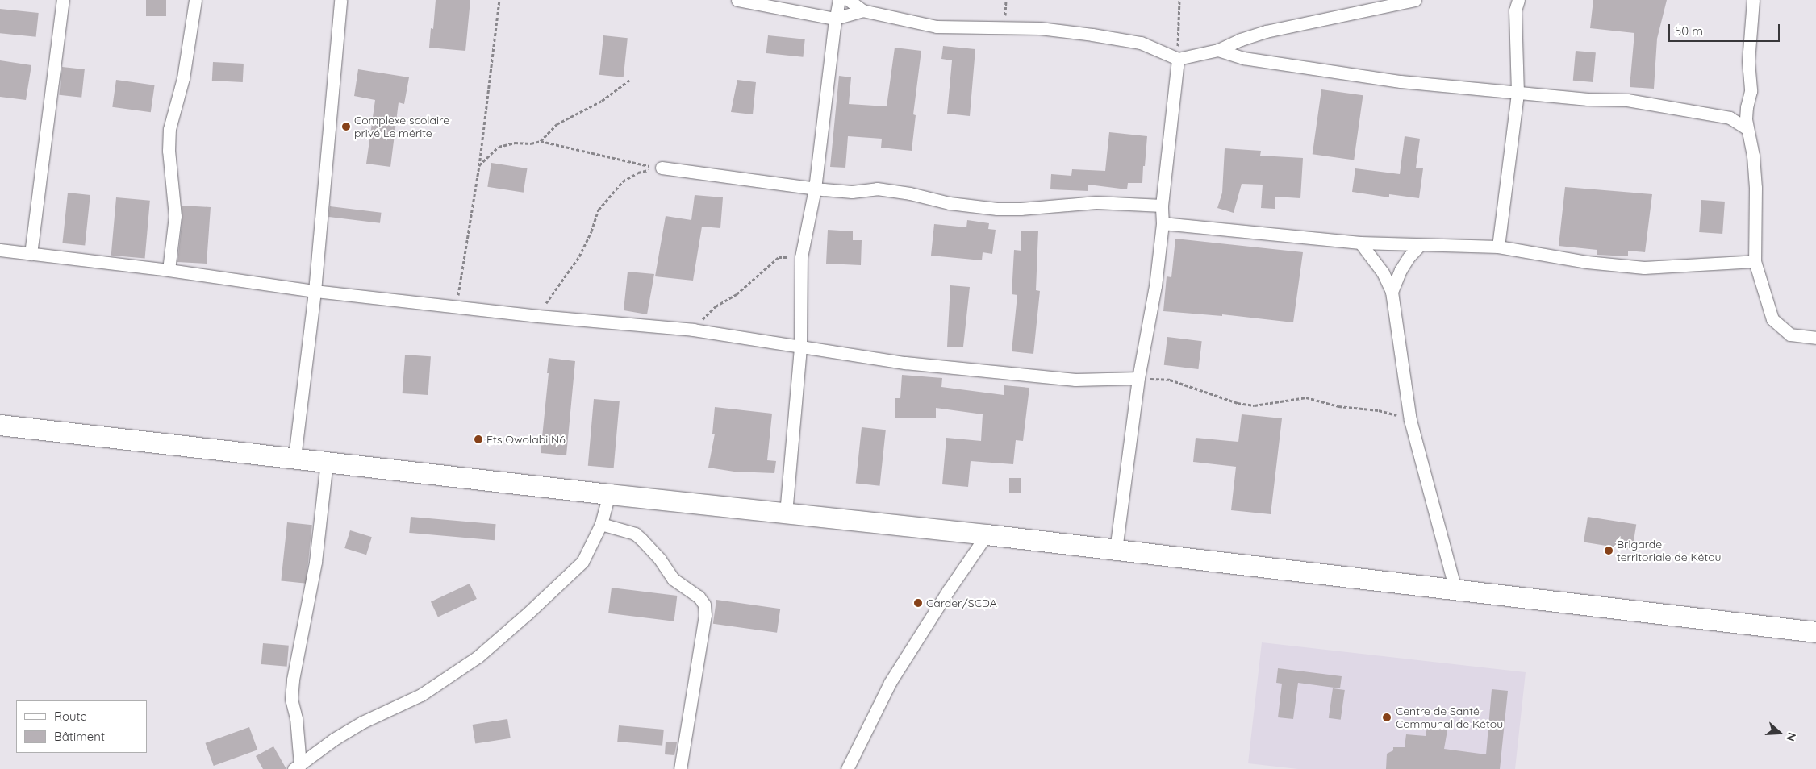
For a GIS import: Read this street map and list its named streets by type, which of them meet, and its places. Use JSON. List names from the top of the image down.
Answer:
{
  "places": [
    "Complexe scolaire privé Le mérite",
    "Ets Owolabi N6",
    "Brigarde territoriale de Kétou",
    "Carder/SCDA",
    "Centre de Santé Communal de Kétou"
  ],
  "legend": ["Route", "Bâtiment"],
  "scale_bar": "50 m",
  "north": "right"
}
